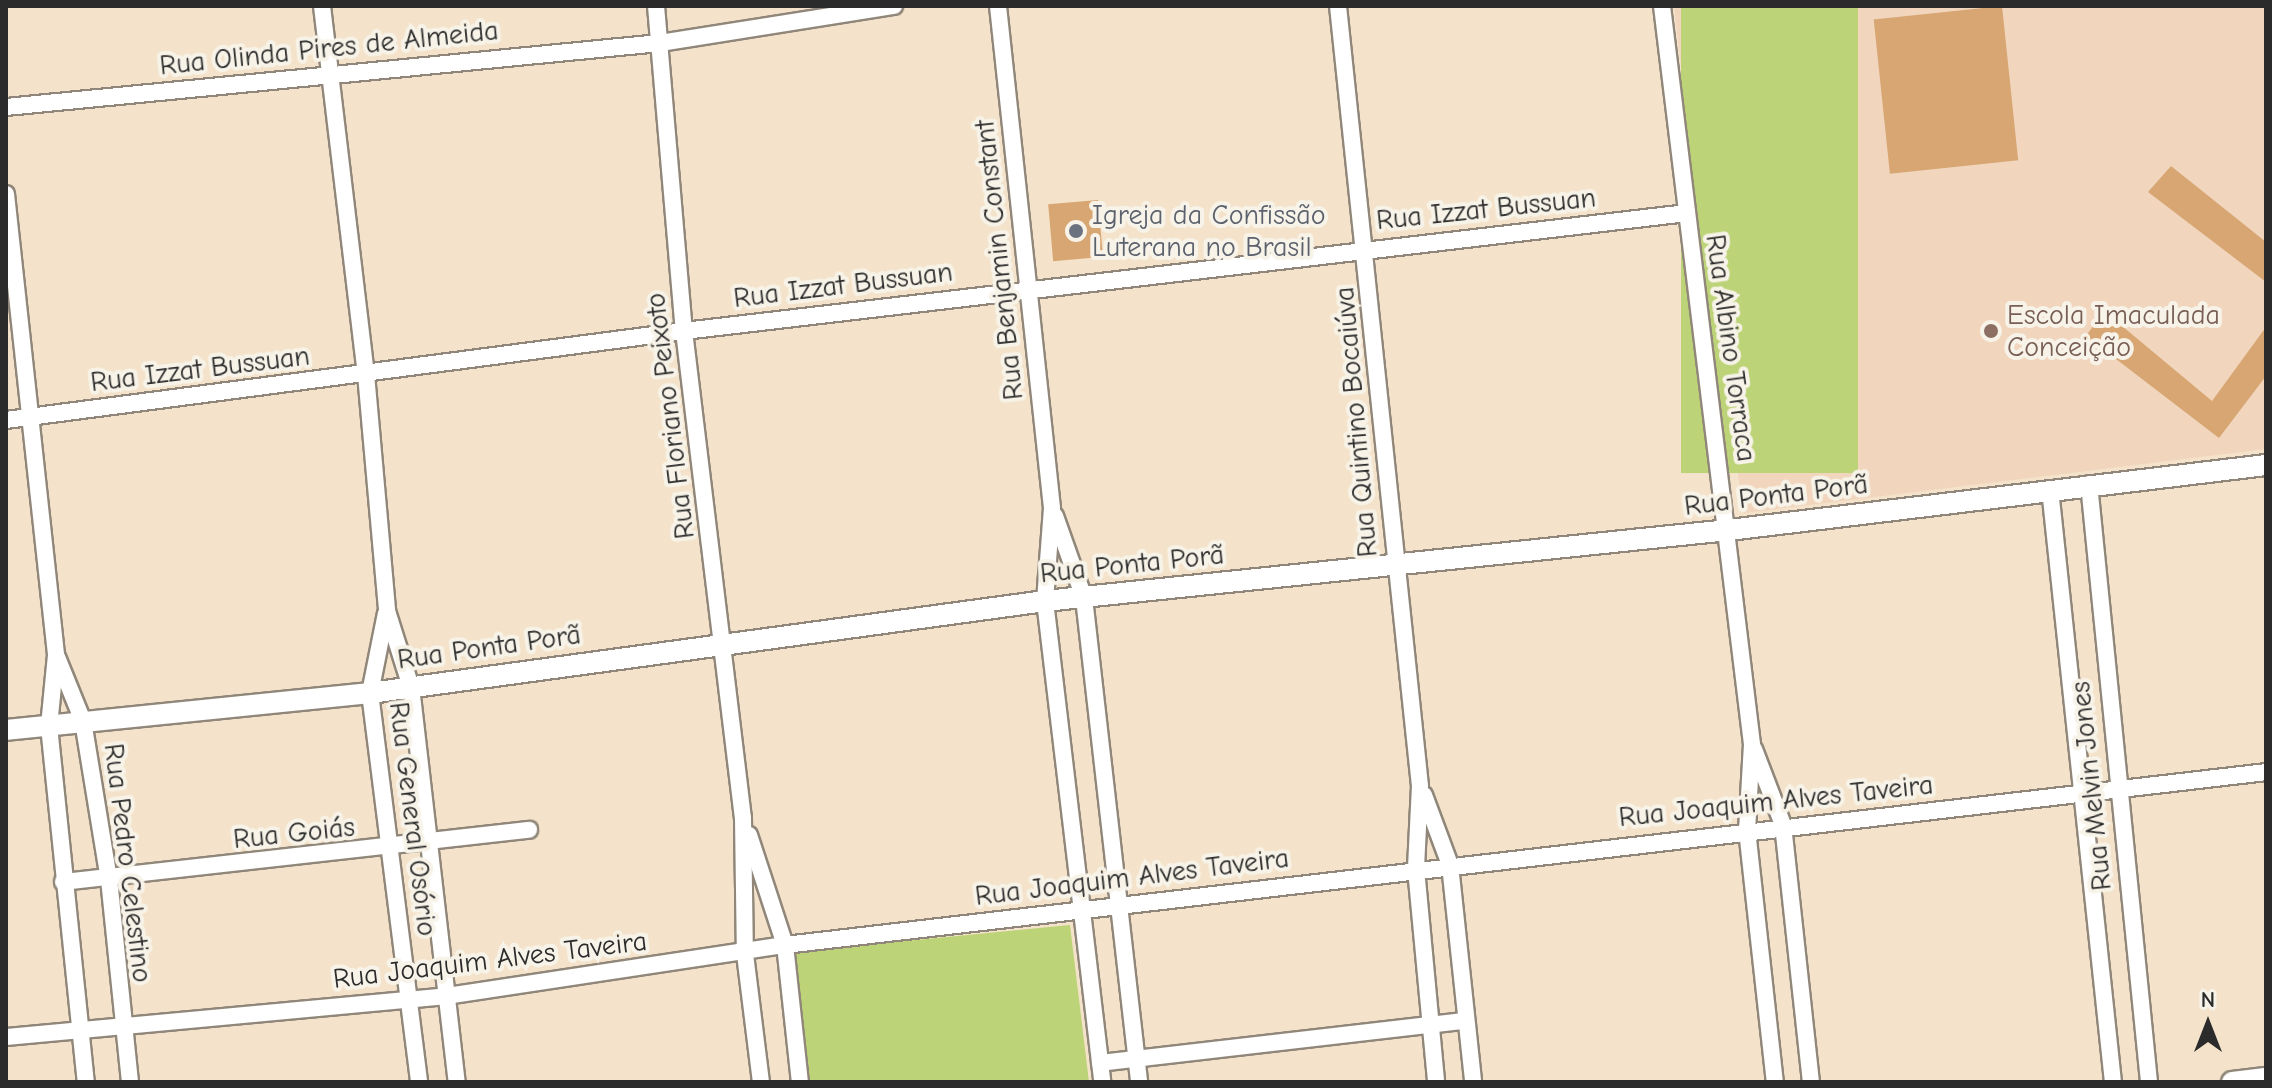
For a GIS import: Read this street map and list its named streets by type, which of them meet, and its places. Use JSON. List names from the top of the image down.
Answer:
{
  "streets": {
    "street": [
      "Rua Olinda Pires de Almeida",
      "Rua Izzat Bussuan",
      "Rua Benjamin Constant",
      "Rua Albino Torraca",
      "Rua Floriano Peixoto",
      "Rua Quintino Bocaiúva",
      "Rua Ponta Porã",
      "Rua Melvin Jones",
      "Rua Joaquim Alves Taveira",
      "Rua General Osório",
      "Rua Goiás",
      "Rua Pedro Celestino"
    ]
  },
  "crossings": [
    ["Rua Olinda Pires de Almeida", "Rua Floriano Peixoto"],
    ["Rua Olinda Pires de Almeida", "Rua General Osório"],
    ["Rua Izzat Bussuan", "Rua Benjamin Constant"],
    ["Rua Izzat Bussuan", "Rua Albino Torraca"],
    ["Rua Izzat Bussuan", "Rua Floriano Peixoto"],
    ["Rua Izzat Bussuan", "Rua Quintino Bocaiúva"],
    ["Rua Izzat Bussuan", "Rua General Osório"],
    ["Rua Izzat Bussuan", "Rua Pedro Celestino"],
    ["Rua Benjamin Constant", "Rua Ponta Porã"],
    ["Rua Benjamin Constant", "Rua Joaquim Alves Taveira"],
    ["Rua Albino Torraca", "Rua Ponta Porã"],
    ["Rua Albino Torraca", "Rua Joaquim Alves Taveira"],
    ["Rua Floriano Peixoto", "Rua Ponta Porã"],
    ["Rua Floriano Peixoto", "Rua Joaquim Alves Taveira"],
    ["Rua Quintino Bocaiúva", "Rua Ponta Porã"],
    ["Rua Quintino Bocaiúva", "Rua Joaquim Alves Taveira"],
    ["Rua Ponta Porã", "Rua Melvin Jones"],
    ["Rua Ponta Porã", "Rua General Osório"],
    ["Rua Ponta Porã", "Rua Pedro Celestino"],
    ["Rua Melvin Jones", "Rua Joaquim Alves Taveira"],
    ["Rua Joaquim Alves Taveira", "Rua General Osório"],
    ["Rua Joaquim Alves Taveira", "Rua Pedro Celestino"],
    ["Rua General Osório", "Rua Goiás"],
    ["Rua Goiás", "Rua Pedro Celestino"]
  ],
  "places": ["Igreja da Confissão Luterana no Brasil", "Escola Imaculada Conceição"],
  "north": "top"
}
